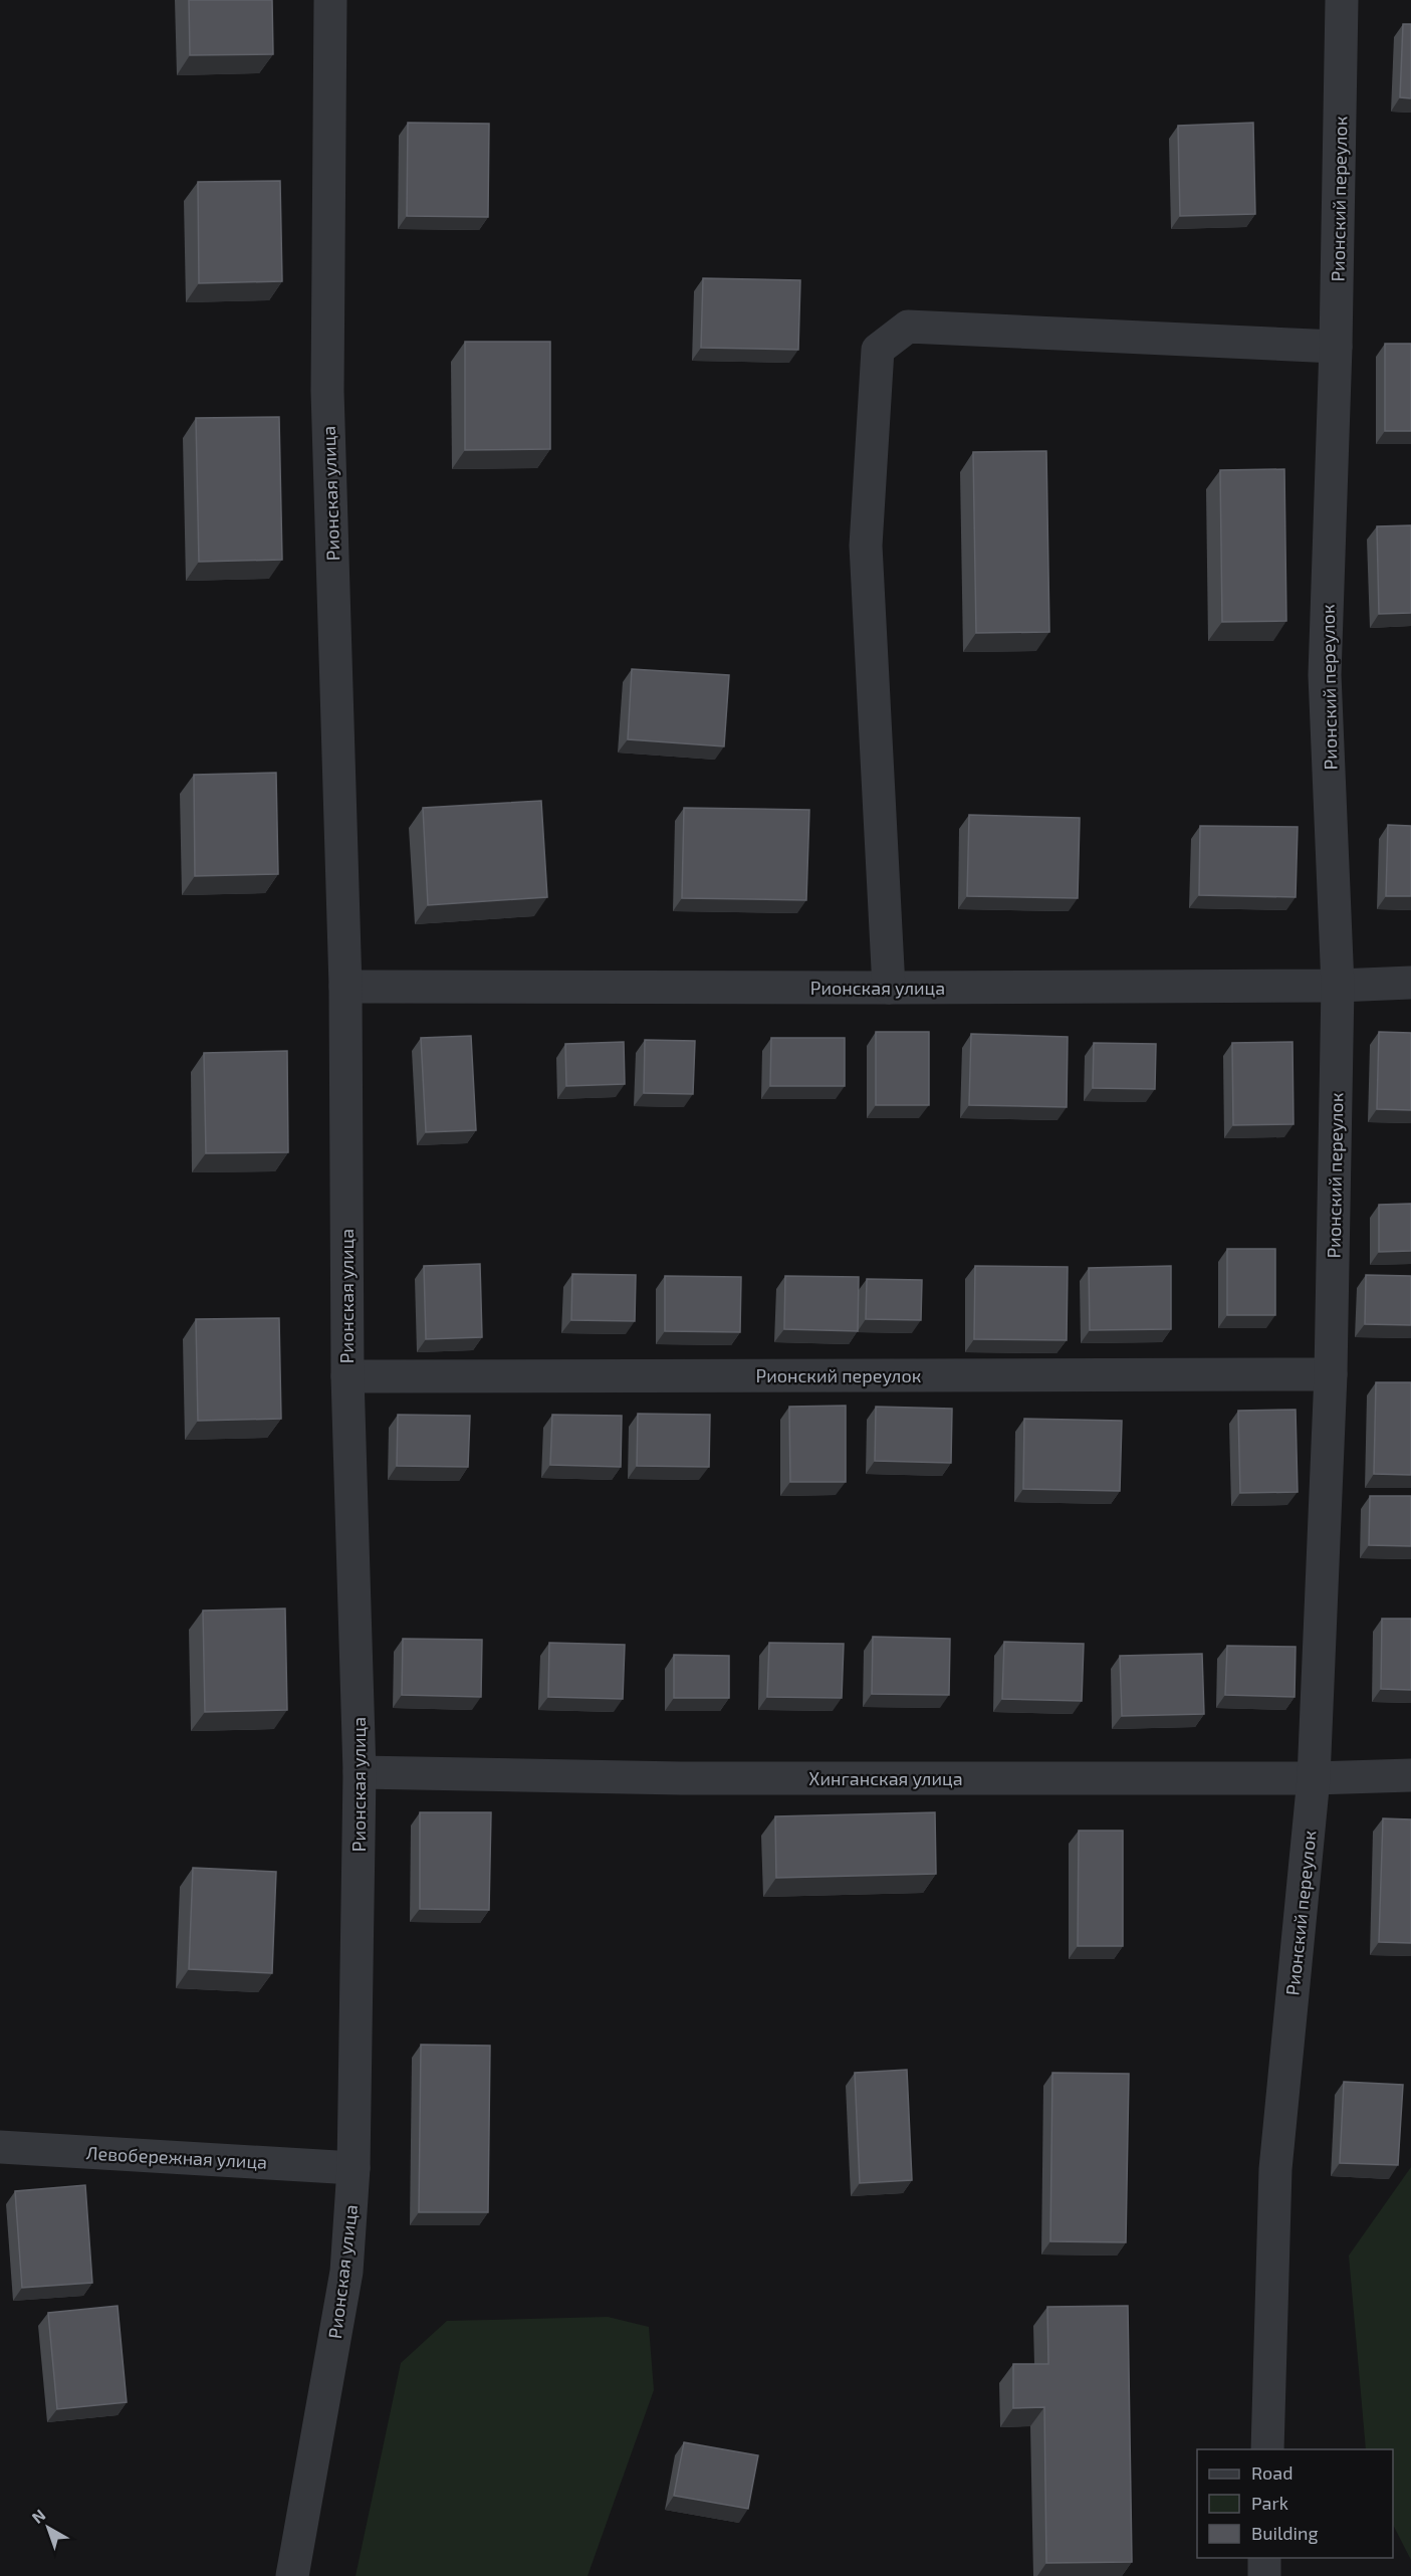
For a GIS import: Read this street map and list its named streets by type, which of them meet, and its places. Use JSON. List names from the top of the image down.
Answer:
{
  "streets": {
    "street": [
      "Рионский переулок",
      "Рионская улица",
      "Хинганская улица",
      "Левобережная улица"
    ]
  },
  "crossings": [
    ["Рионский переулок", "Рионская улица"],
    ["Рионский переулок", "Хинганская улица"],
    ["Рионская улица", "Хинганская улица"],
    ["Рионская улица", "Левобережная улица"]
  ],
  "legend": ["Road", "Park", "Building"],
  "north": "top left"
}
